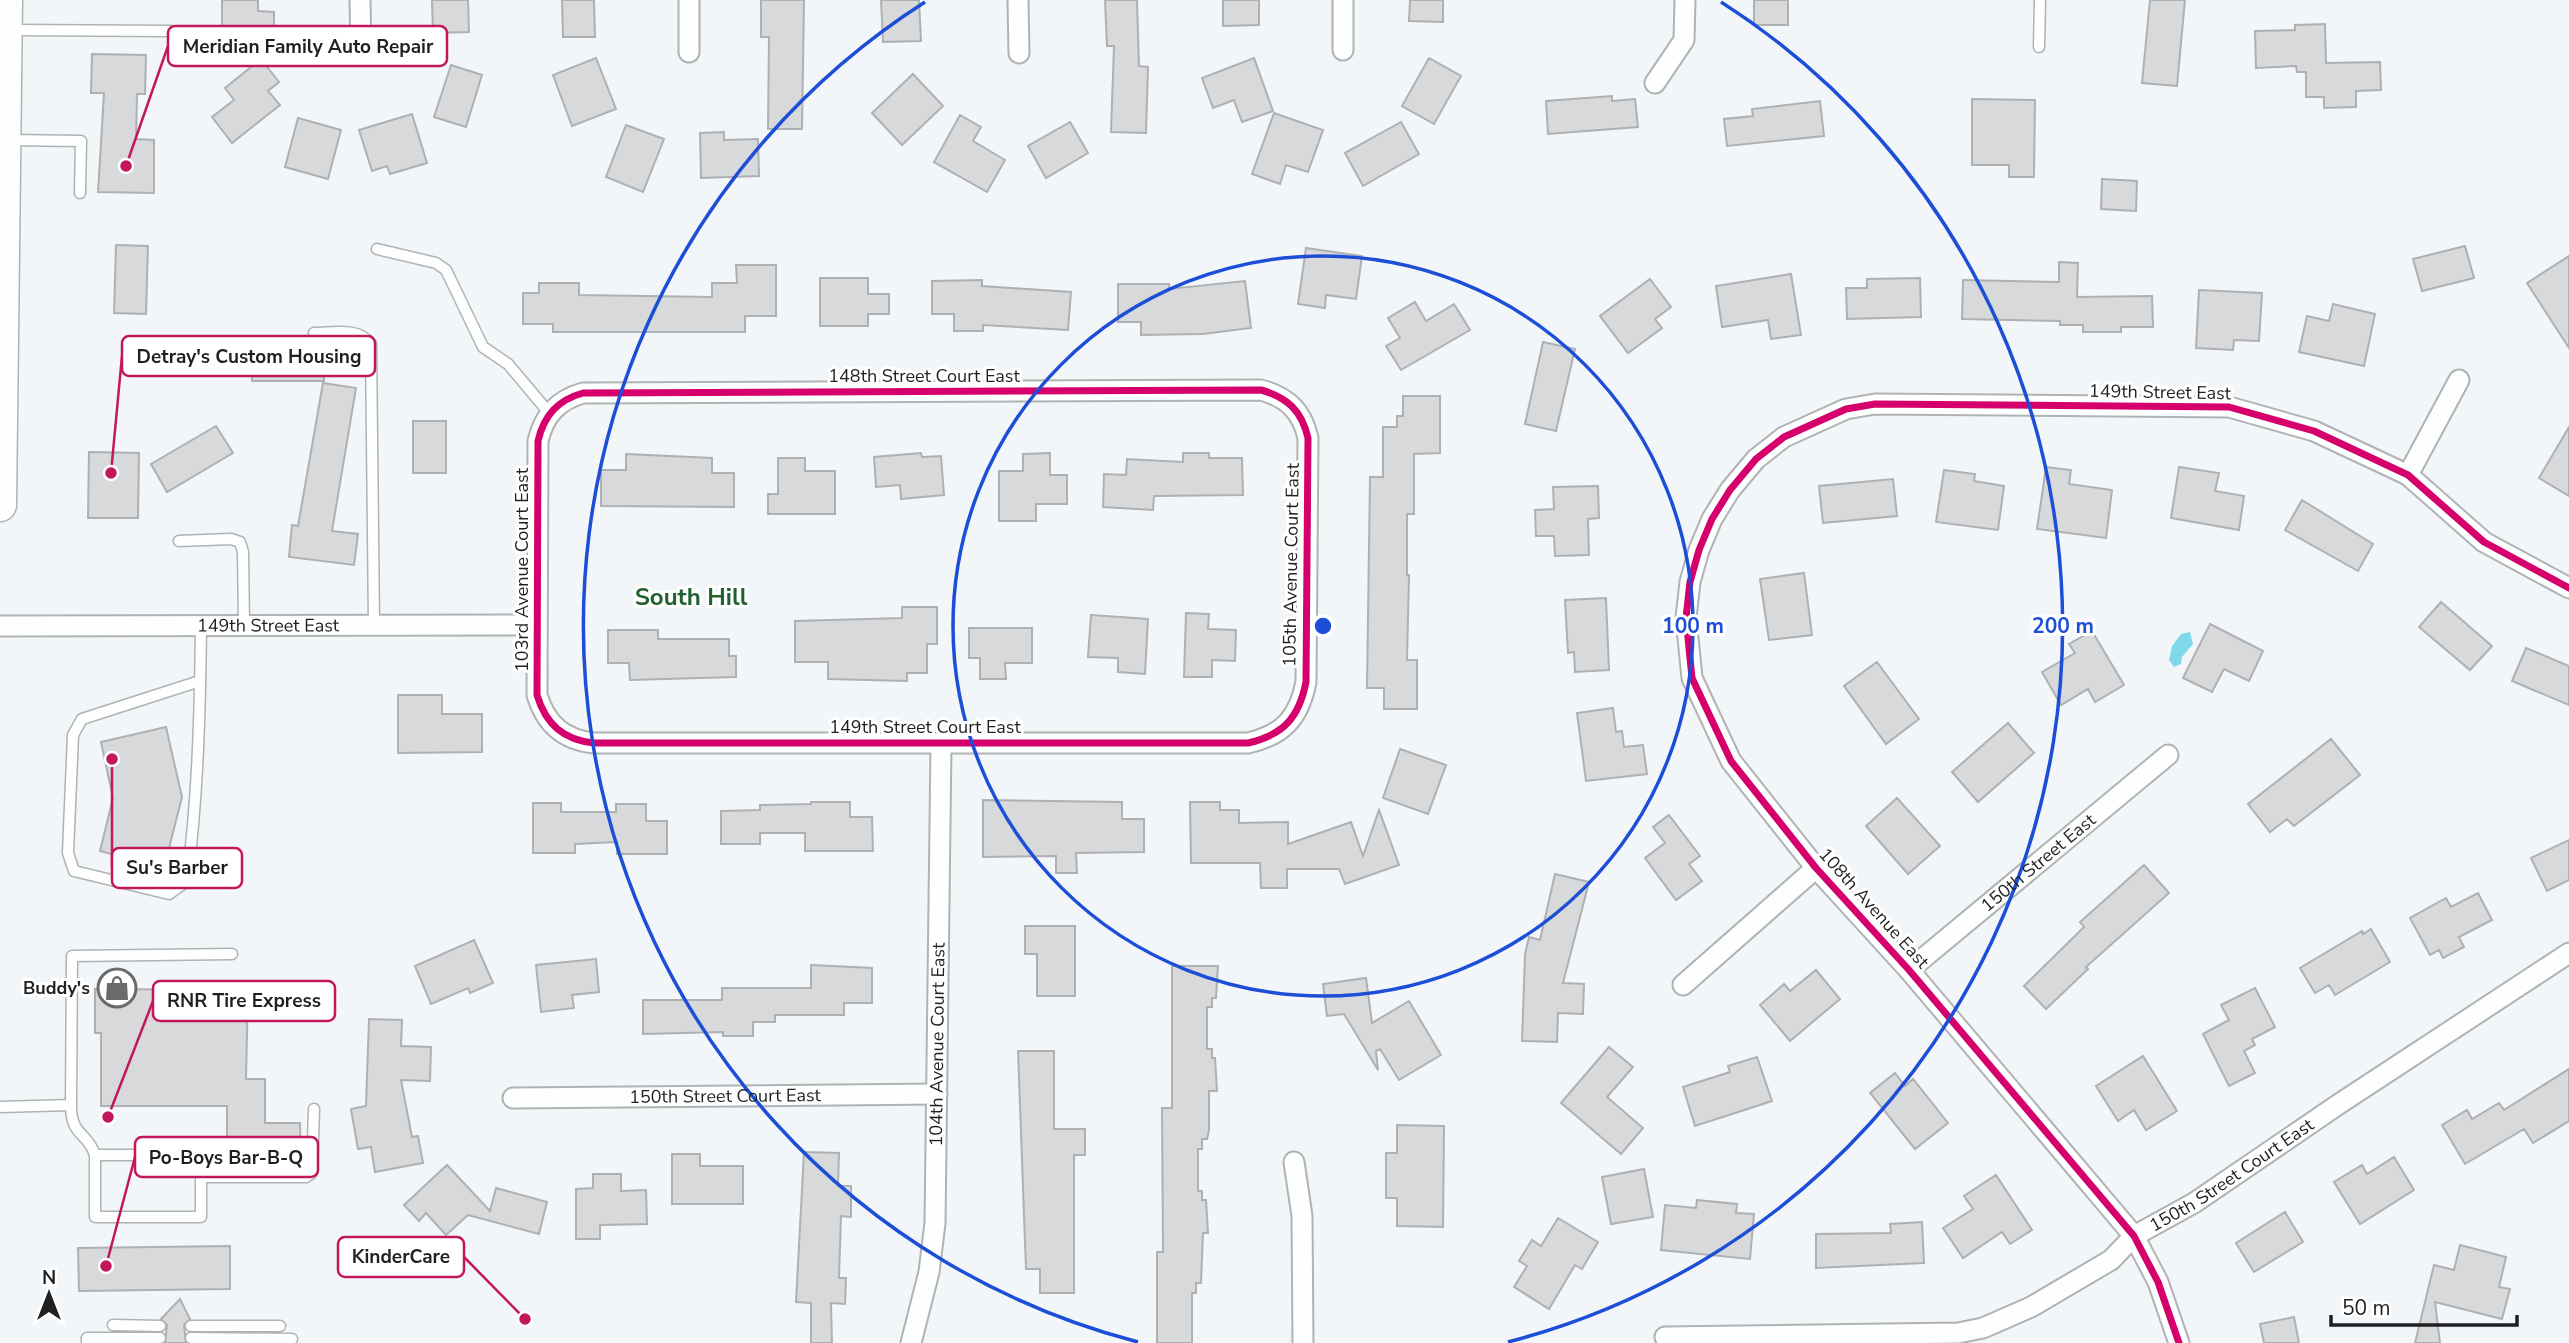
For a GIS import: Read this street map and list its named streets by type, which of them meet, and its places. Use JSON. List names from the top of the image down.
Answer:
{
  "streets": {
    "street": [
      "148th Street Court East",
      "149th Street East",
      "105th Avenue Court East",
      "103rd Avenue Court East",
      "149th Street Court East",
      "150th Street East",
      "108th Avenue East",
      "104th Avenue Court East",
      "150th Street Court East"
    ]
  },
  "crossings": [
    ["148th Street Court East", "105th Avenue Court East"],
    ["148th Street Court East", "103rd Avenue Court East"],
    ["149th Street East", "103rd Avenue Court East"],
    ["149th Street East", "108th Avenue East"],
    ["105th Avenue Court East", "149th Street Court East"],
    ["103rd Avenue Court East", "149th Street Court East"],
    ["149th Street Court East", "104th Avenue Court East"],
    ["150th Street East", "108th Avenue East"],
    ["108th Avenue East", "150th Street Court East"],
    ["104th Avenue Court East", "150th Street Court East"]
  ],
  "districts": ["South Hill"],
  "places": {
    "other": [
      "Meridian Family Auto Repair",
      "Detray's Custom Housing",
      "Su's Barber",
      "RNR Tire Express",
      "Po-Boys Bar-B-Q",
      "KinderCare"
    ],
    "shop": ["Buddy's"]
  },
  "scale_bar": "50 m",
  "north": "top",
  "rings": ["100 m", "200 m"]
}
